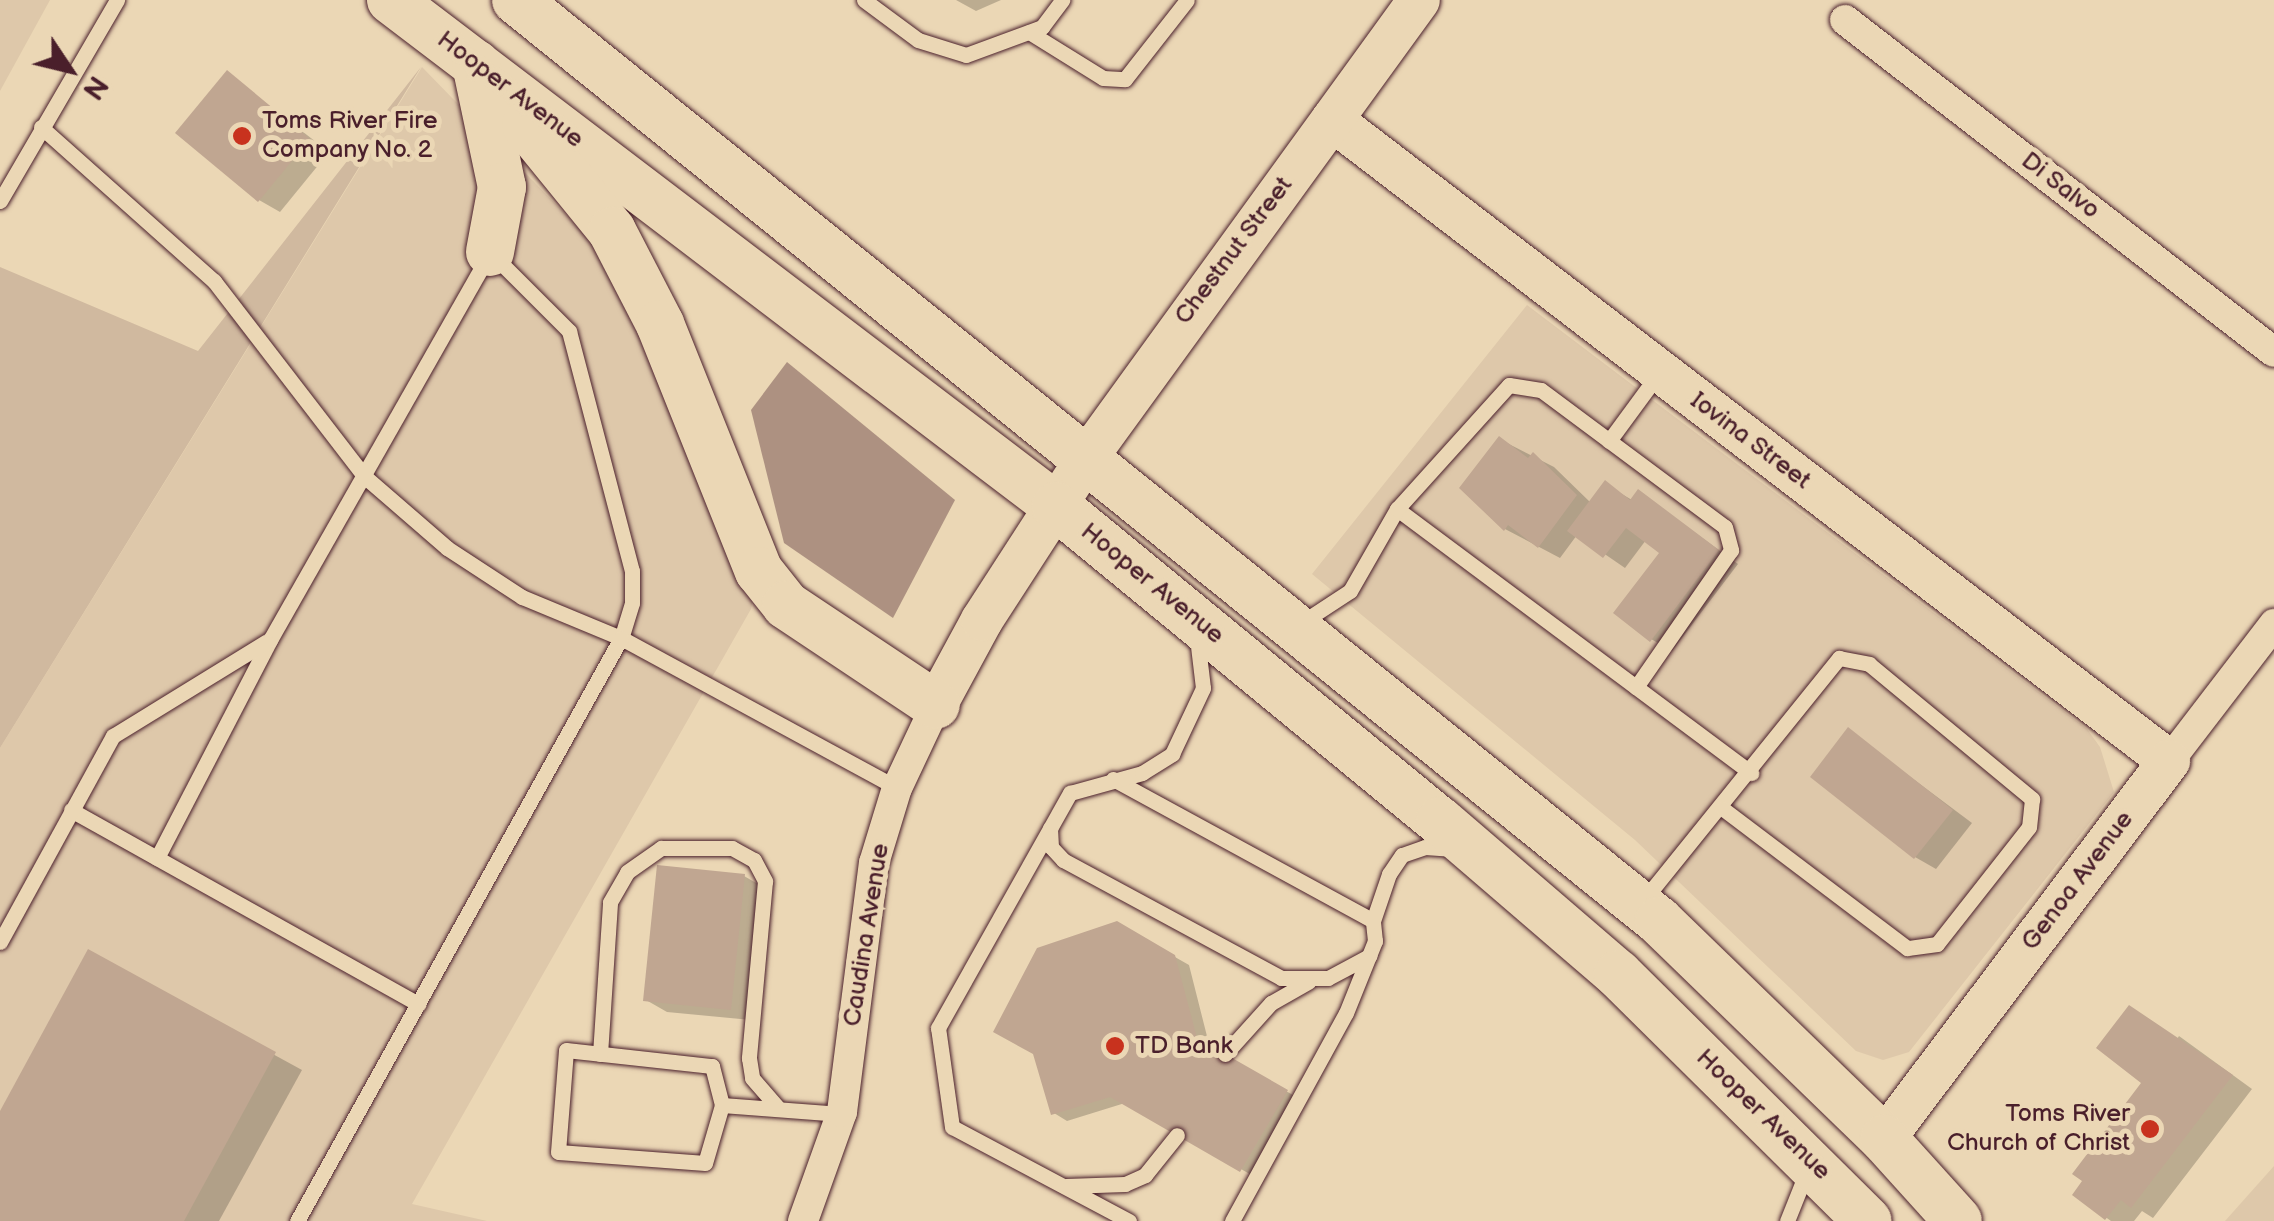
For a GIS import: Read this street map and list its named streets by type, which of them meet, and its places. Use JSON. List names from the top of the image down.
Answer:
{
  "streets": {
    "main road": ["Hooper Avenue"],
    "street": [
      "Di Salvo",
      "Chestnut Street",
      "Iovina Street",
      "Genoa Avenue",
      "Caudina Avenue"
    ]
  },
  "crossings": [
    ["Hooper Avenue", "Chestnut Street"],
    ["Hooper Avenue", "Caudina Avenue"],
    ["Chestnut Street", "Iovina Street"],
    ["Chestnut Street", "Caudina Avenue"],
    ["Iovina Street", "Genoa Avenue"]
  ],
  "places": ["Toms River Fire Company No. 2", "TD Bank", "Toms River Church of Christ"],
  "north": "bottom right"
}
